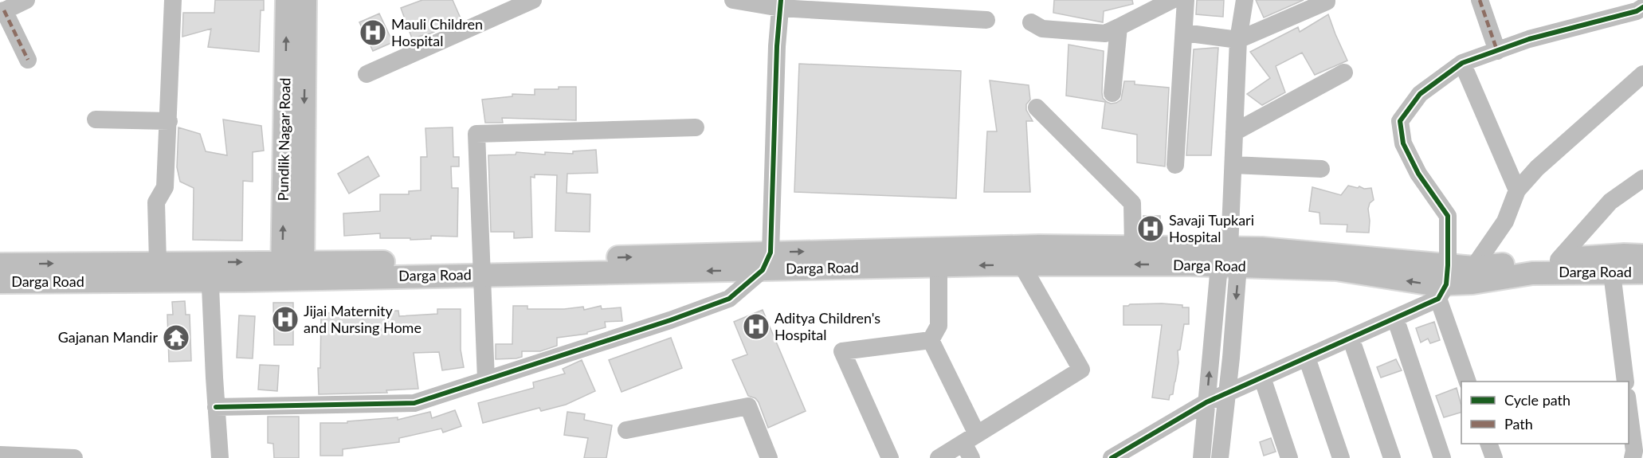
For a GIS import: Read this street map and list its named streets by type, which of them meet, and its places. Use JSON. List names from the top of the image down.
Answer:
{
  "streets": {
    "main road": ["Pundlik Nagar Road", "Darga Road"]
  },
  "crossings": [
    ["Pundlik Nagar Road", "Darga Road"]
  ],
  "places": {
    "hospital": [
      "Mauli Children Hospital",
      "Savaji Tupkari Hospital",
      "Jijai Maternity and Nursing Home",
      "Aditya Children's Hospital"
    ],
    "temple": ["Gajanan Mandir"]
  },
  "legend": ["Cycle path", "Path"]
}
